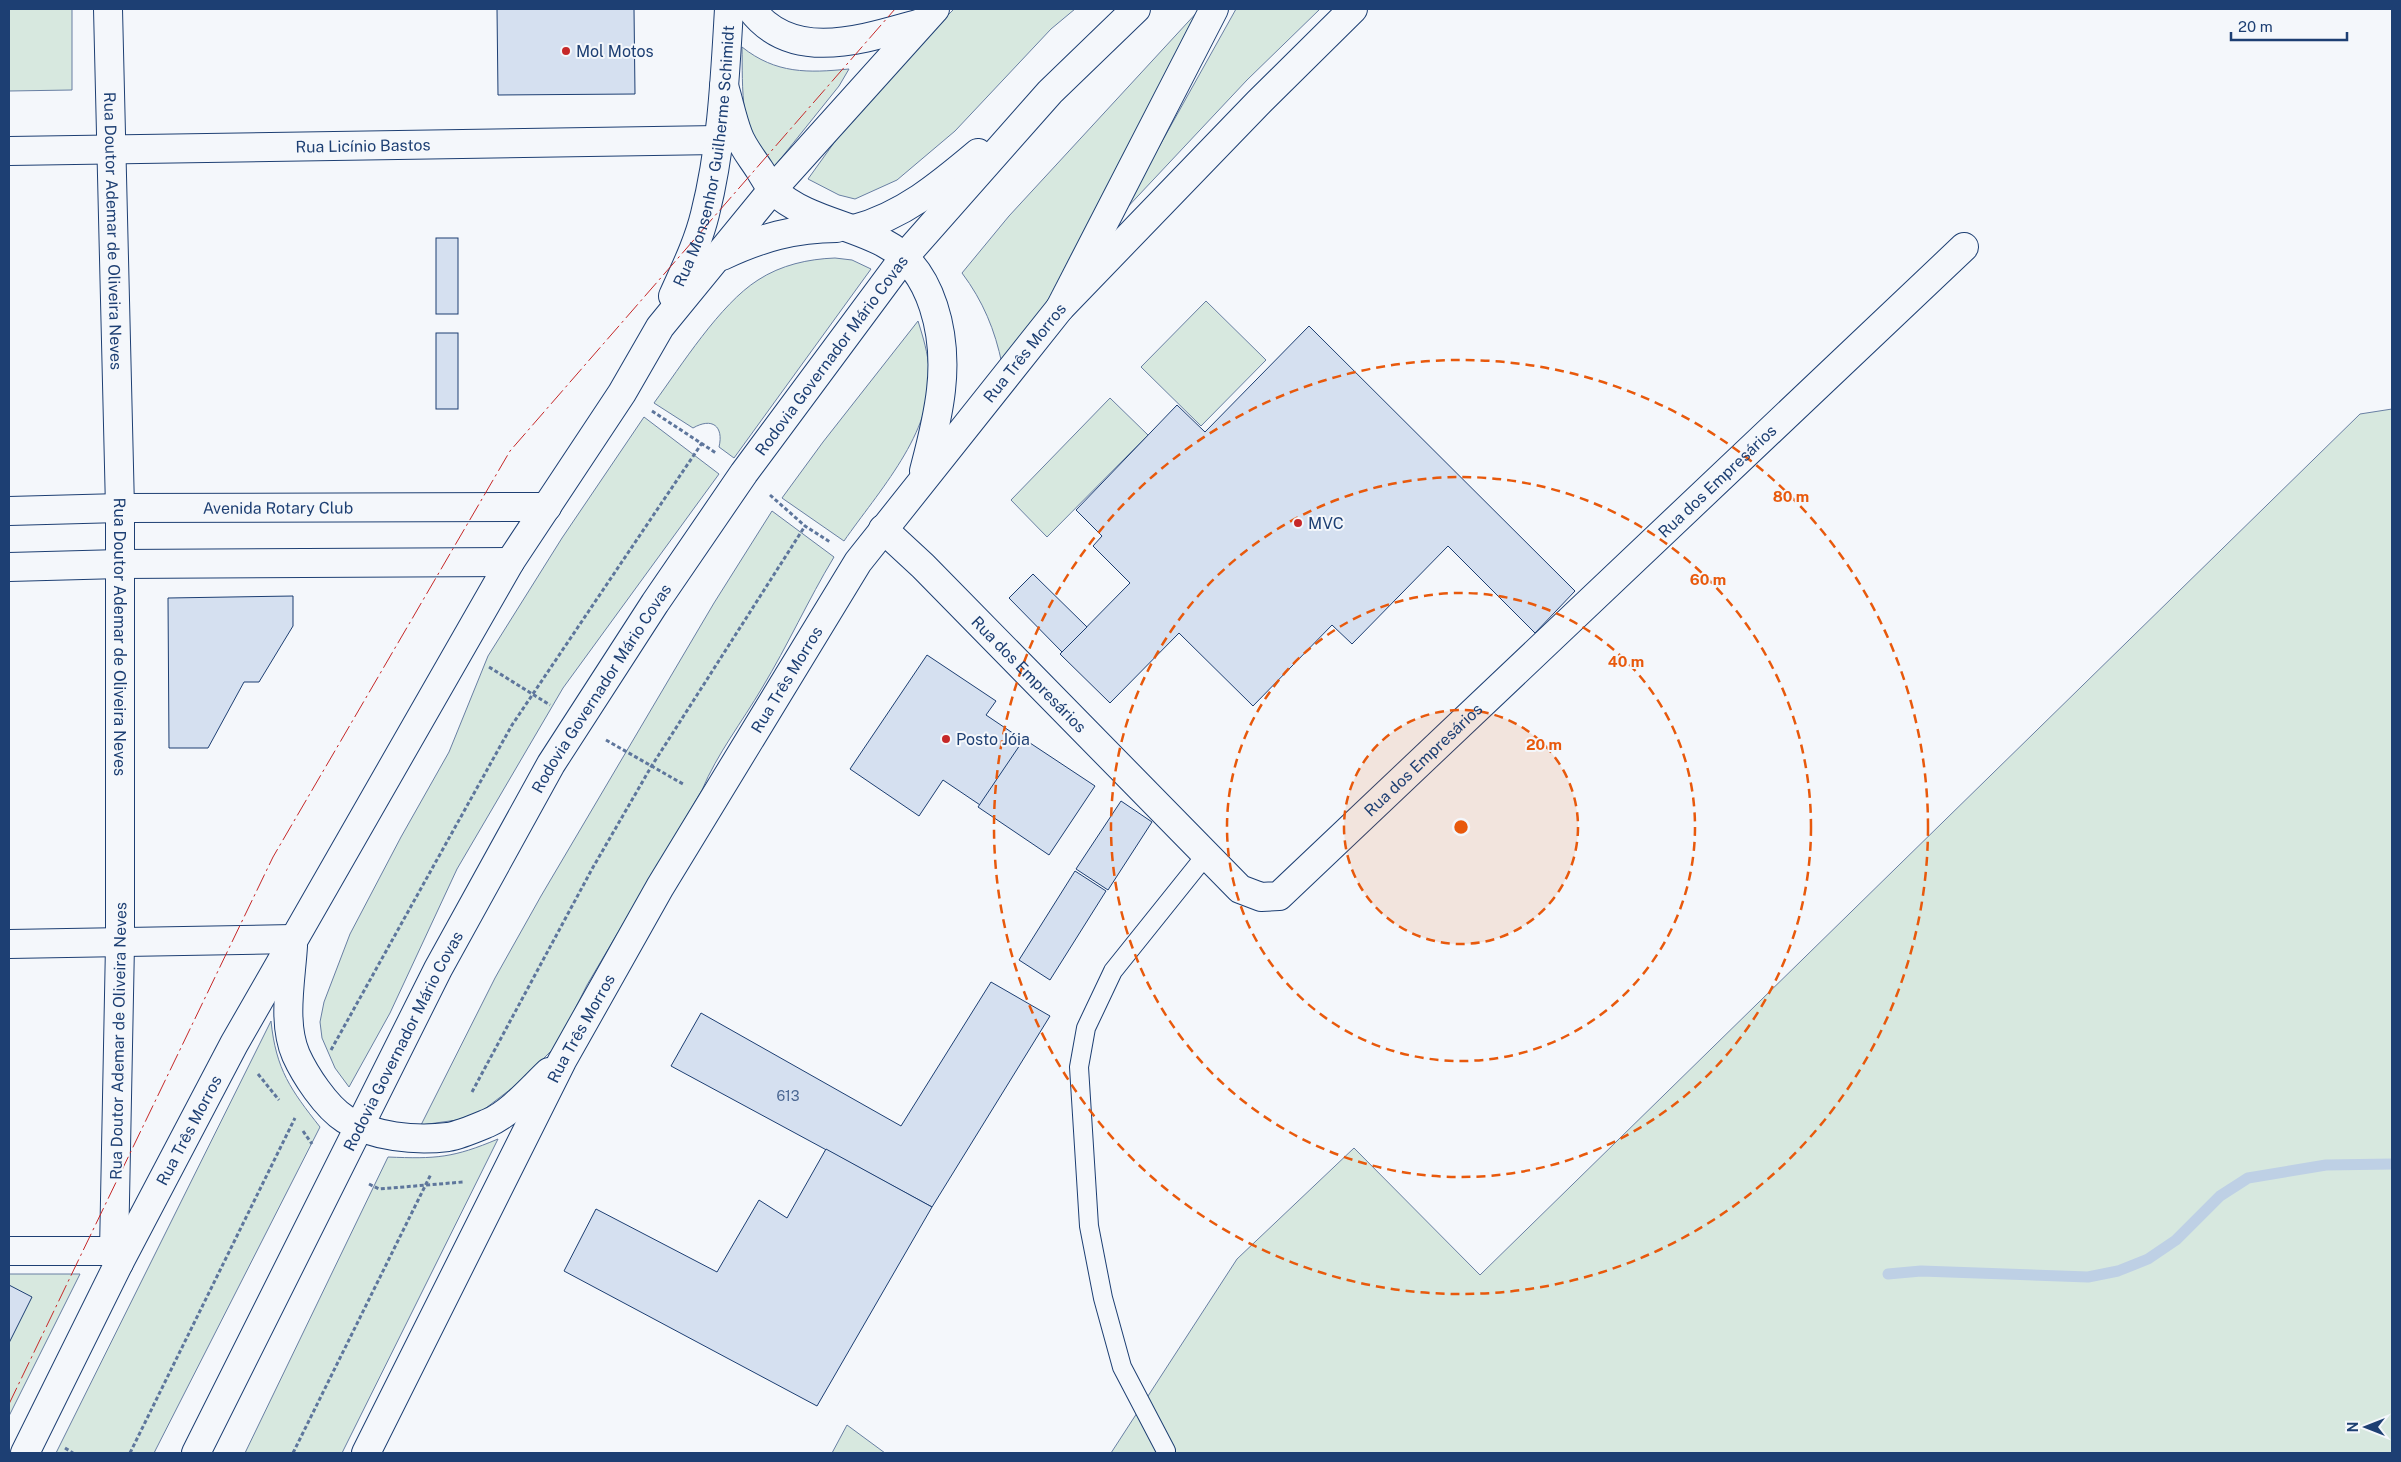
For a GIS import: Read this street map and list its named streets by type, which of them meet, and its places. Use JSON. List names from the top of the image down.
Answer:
{
  "streets": {
    "main road": [
      "Rua Licínio Bastos",
      "Rua Monsenhor Guilherme Schimidt",
      "Rua Doutor Ademar de Oliveira Neves",
      "Rua Três Morros",
      "Rodovia Governador Mário Covas",
      "Rua dos Empresários",
      "Avenida Rotary Club"
    ]
  },
  "crossings": [
    ["Rua Licínio Bastos", "Rua Monsenhor Guilherme Schimidt"],
    ["Rua Licínio Bastos", "Rua Doutor Ademar de Oliveira Neves"],
    ["Rua Monsenhor Guilherme Schimidt", "Rua Três Morros"],
    ["Rua Doutor Ademar de Oliveira Neves", "Rua Três Morros"],
    ["Rua Doutor Ademar de Oliveira Neves", "Avenida Rotary Club"],
    ["Rua Três Morros", "Rua dos Empresários"],
    ["Rua Três Morros", "Avenida Rotary Club"]
  ],
  "places": ["Mol Motos", "MVC", "Posto Jóia"],
  "house_numbers": ["613"],
  "scale_bar": "20 m",
  "north": "left",
  "rings": [
    "80 m",
    "60 m",
    "40 m",
    "20 m"
  ]
}
